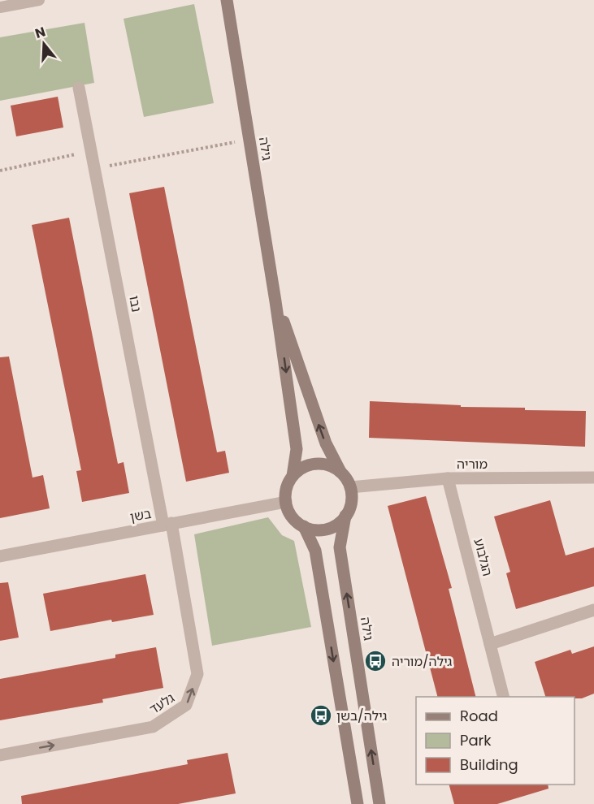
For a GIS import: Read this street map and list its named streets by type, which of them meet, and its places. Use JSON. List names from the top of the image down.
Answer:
{
  "streets": {
    "street": [
      "גילה",
      "נבו",
      "מוריה",
      "בשן",
      "הגלבוע",
      "גלעד"
    ]
  },
  "crossings": [
    ["גילה", "מוריה"],
    ["גילה", "בשן"],
    ["נבו", "בשן"],
    ["נבו", "גלעד"],
    ["מוריה", "בשן"],
    ["מוריה", "הגלבוע"],
    ["בשן", "גלעד"]
  ],
  "places": {
    "bus stop": ["גילה/מוריה", "גילה/בשן"]
  },
  "legend": ["Road", "Park", "Building"],
  "north": "top"
}
